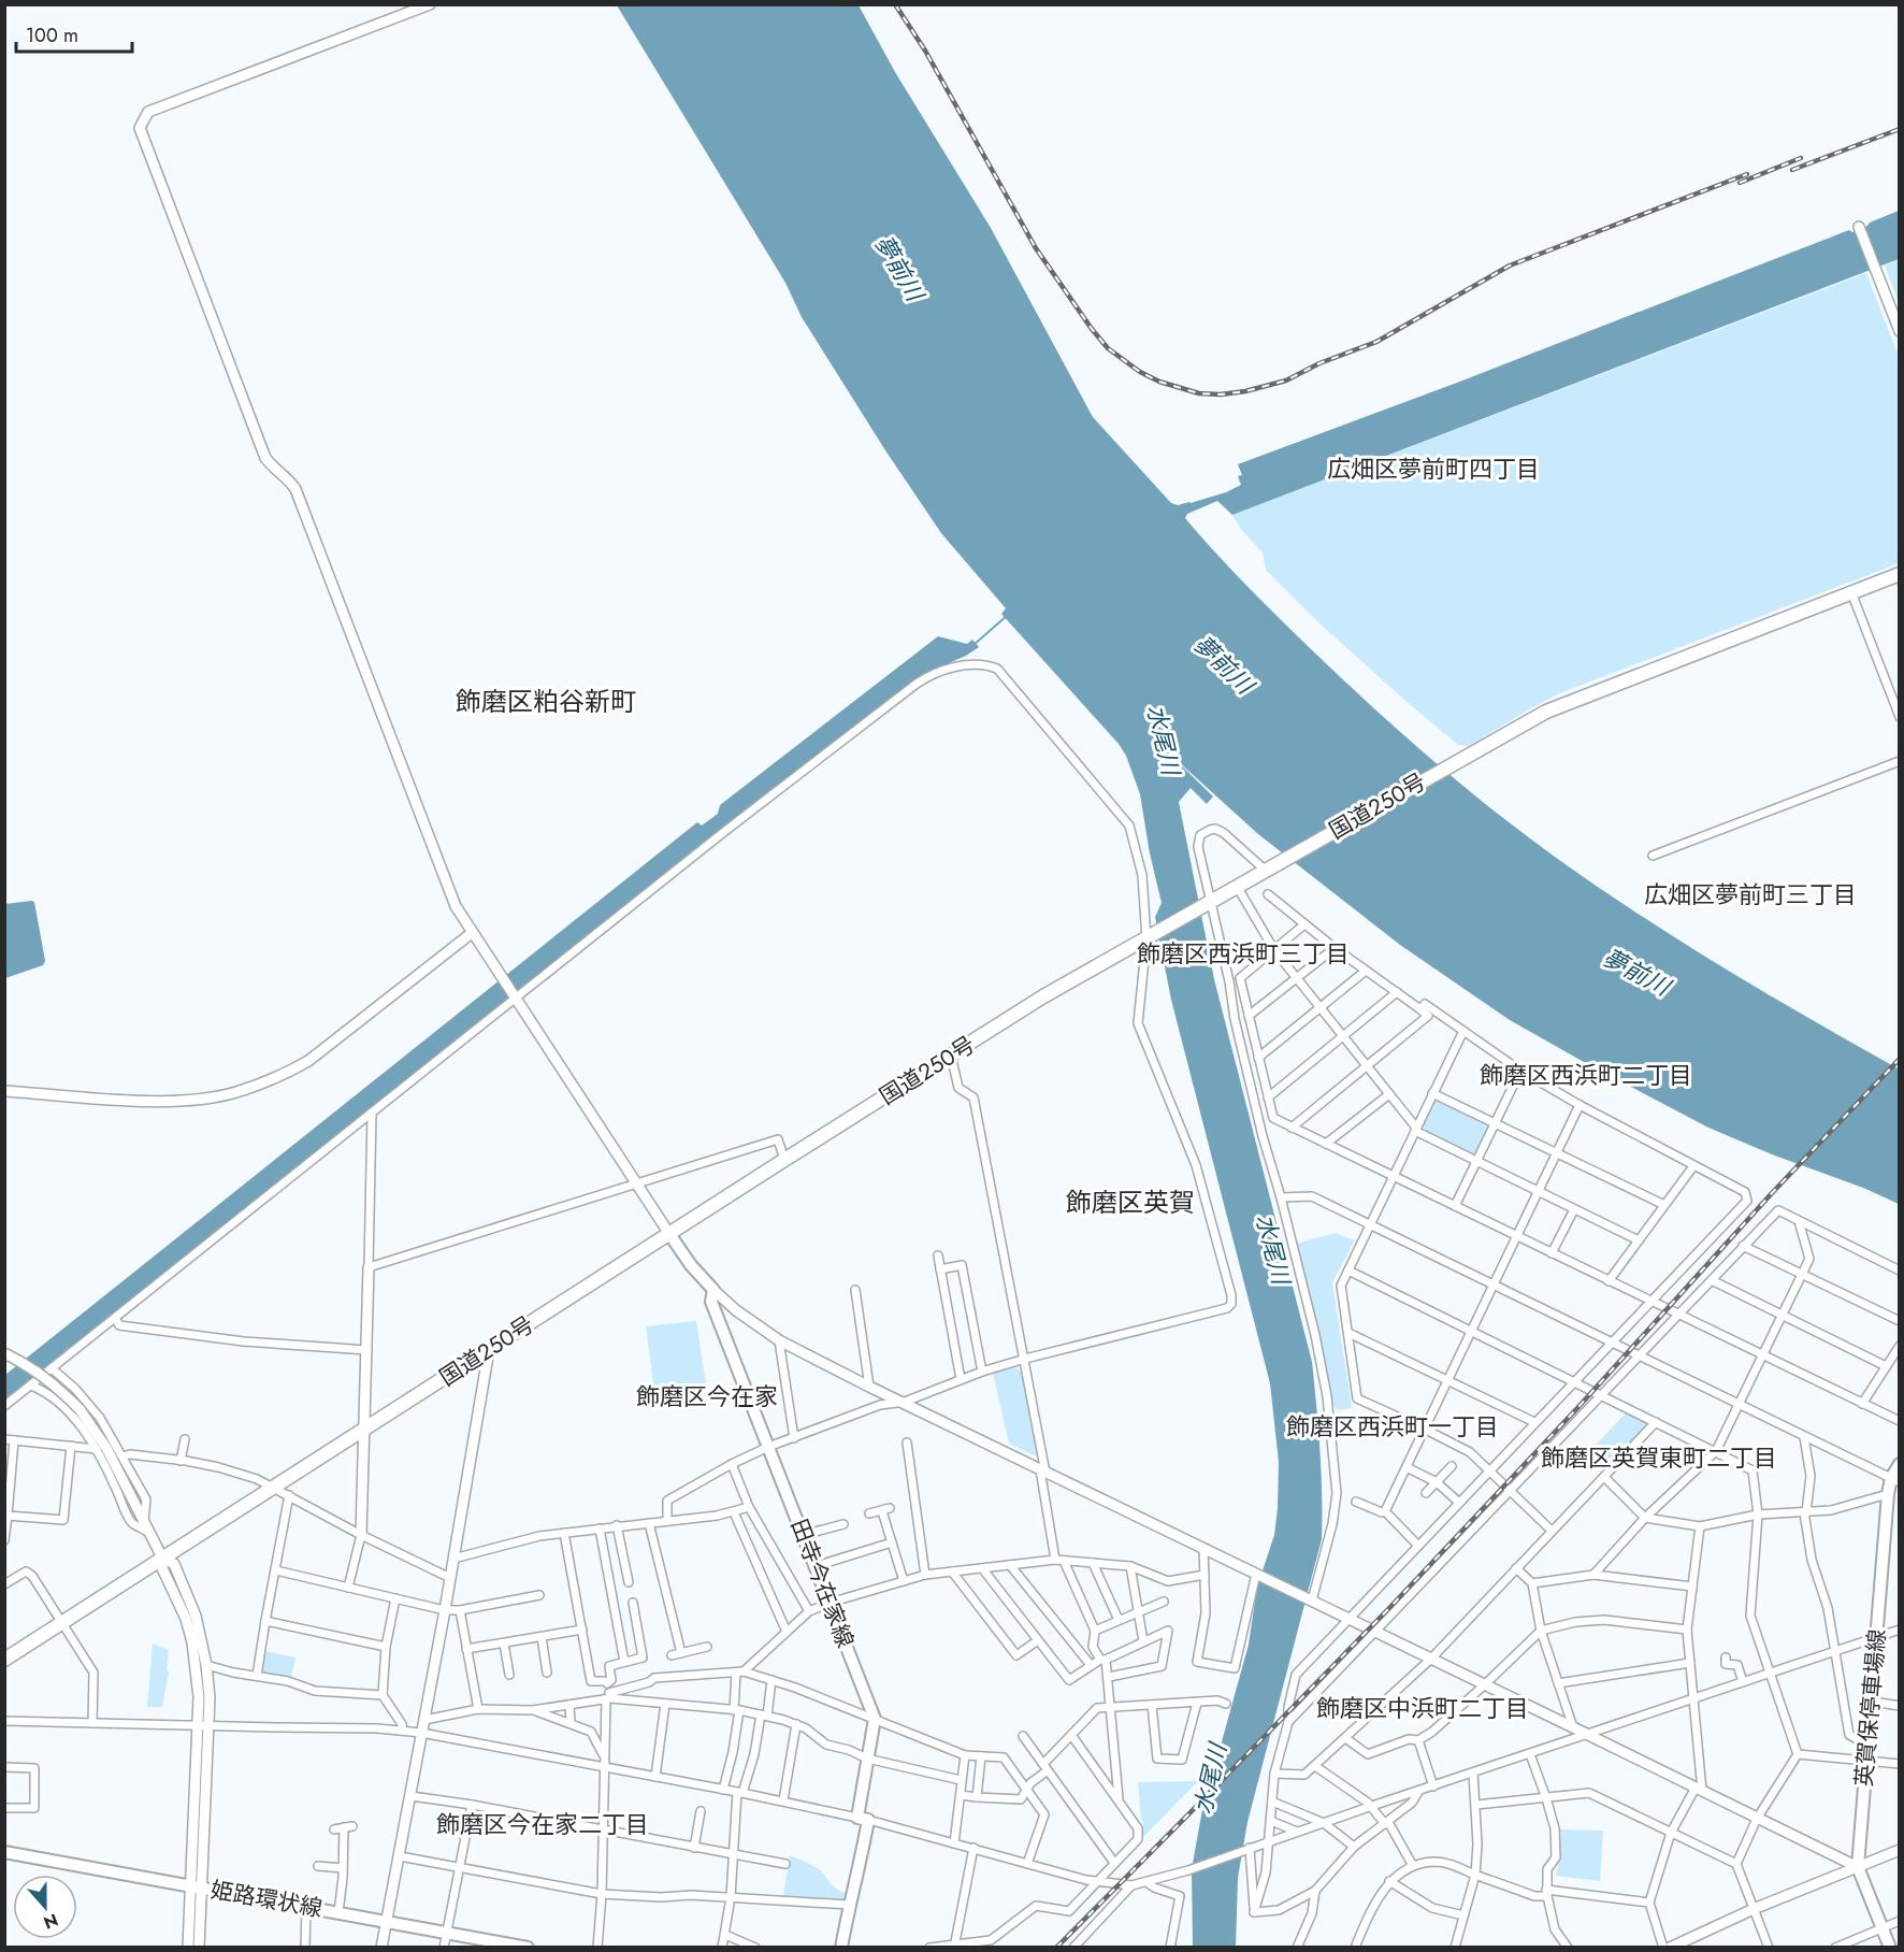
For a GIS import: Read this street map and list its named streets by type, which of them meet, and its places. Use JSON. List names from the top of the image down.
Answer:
{
  "streets": {
    "highway": ["国道250号"],
    "main road": ["田寺今在家線", "英賀保停車場線", "姫路環状線"]
  },
  "districts": [
    "広畑区夢前町四丁目",
    "飾磨区粕谷新町",
    "広畑区夢前町三丁目",
    "飾磨区西浜町三丁目",
    "飾磨区西浜町二丁目",
    "飾磨区英賀",
    "飾磨区今在家",
    "飾磨区西浜町一丁目",
    "飾磨区英賀東町二丁目",
    "飾磨区中浜町二丁目",
    "飾磨区今在家二丁目"
  ],
  "water": ["夢前川", "水尾川"],
  "scale_bar": "100 m",
  "north": "bottom"
}
